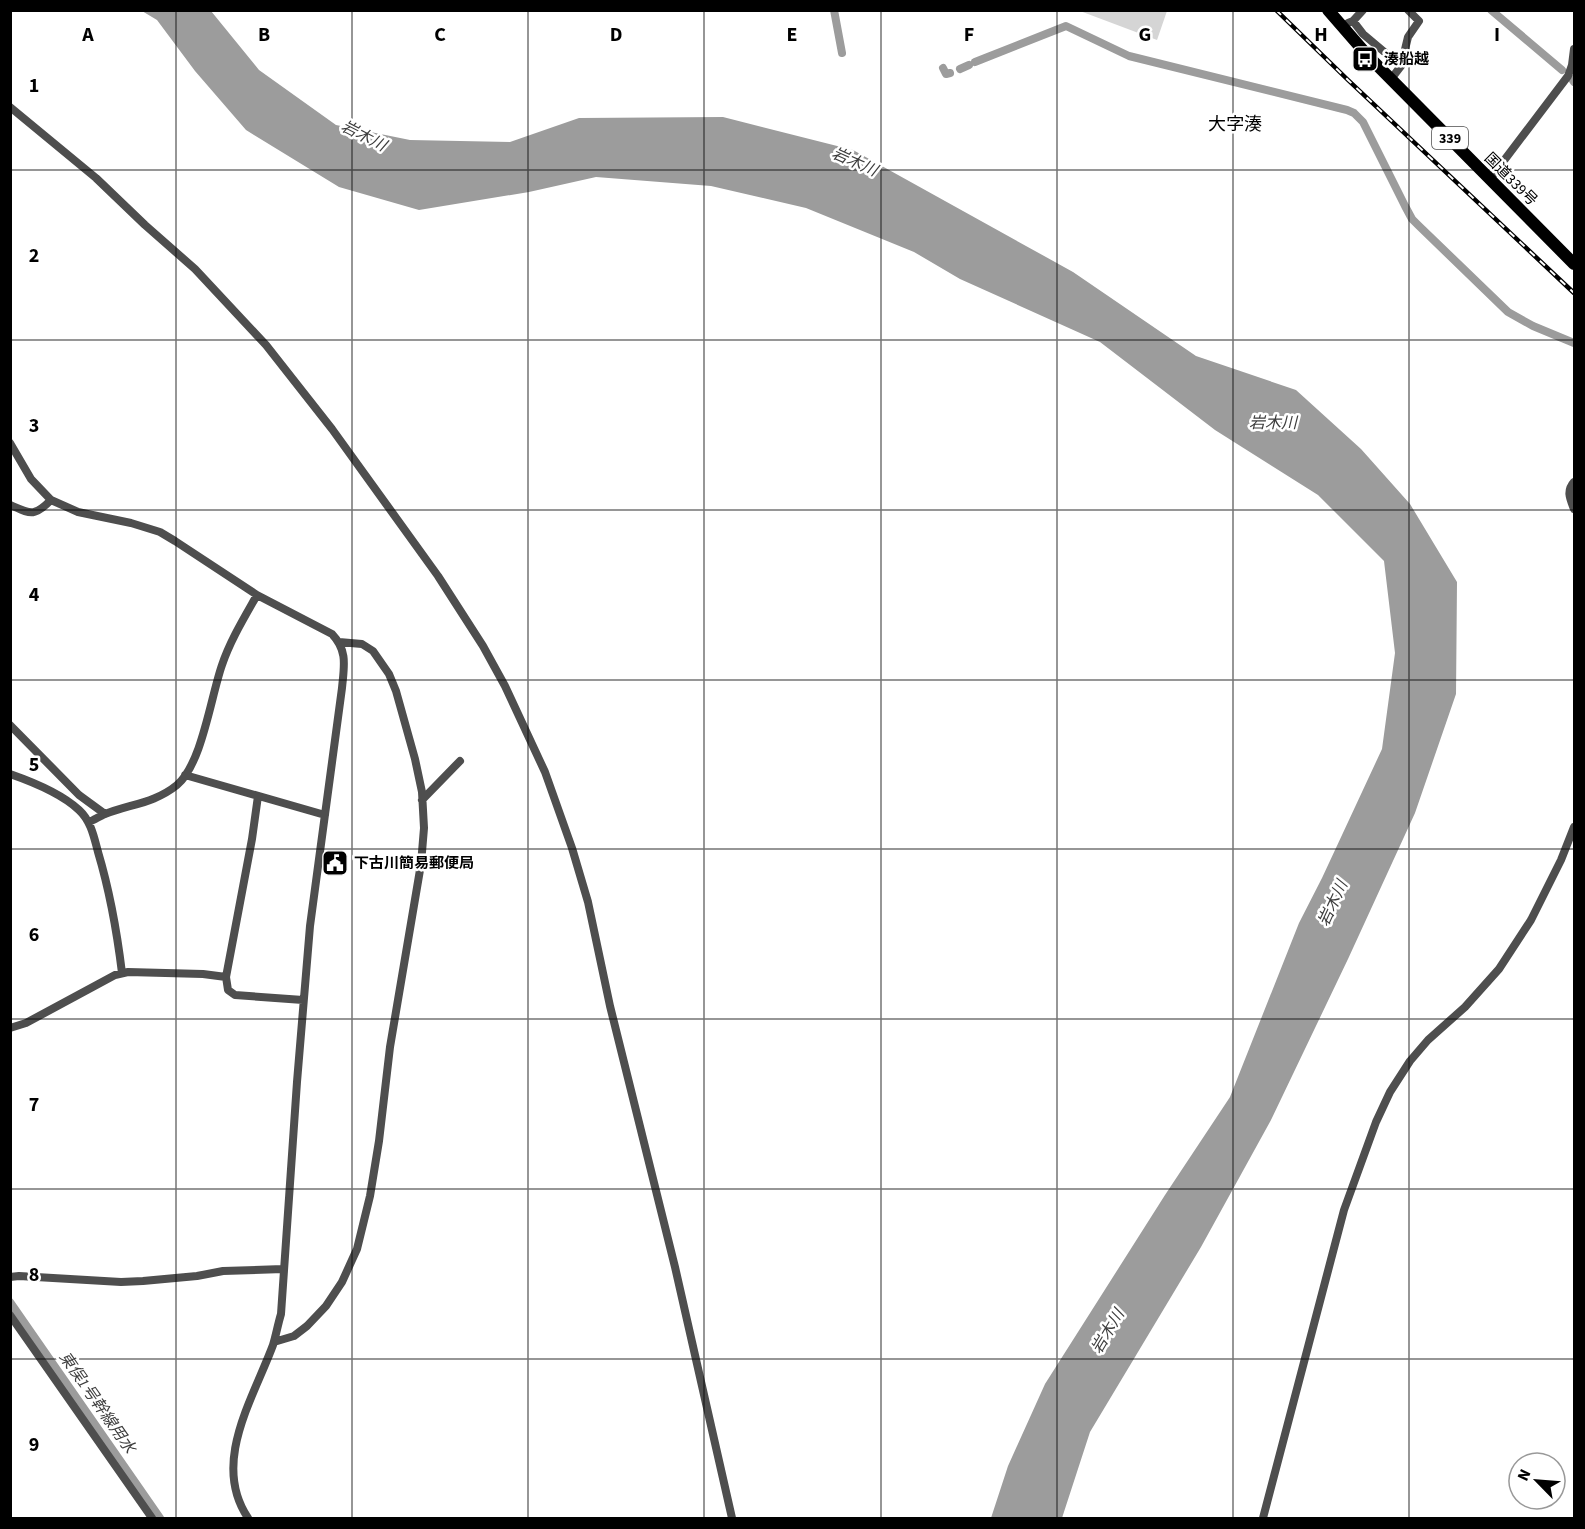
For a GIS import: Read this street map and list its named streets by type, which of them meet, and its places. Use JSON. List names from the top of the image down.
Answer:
{
  "streets": {
    "highway": ["339", "国道339号"]
  },
  "districts": ["大字湊"],
  "water": ["岩木川", "東俣1号幹線用水"],
  "places": {
    "bus stop": ["湊船越"],
    "public building": ["下古川簡易郵便局"]
  },
  "north": "top left",
  "grid": {
    "columns": [
      "A",
      "B",
      "C",
      "D",
      "E",
      "F",
      "G",
      "H",
      "I"
    ],
    "rows": [
      "1",
      "2",
      "3",
      "4",
      "5",
      "6",
      "7",
      "8",
      "9"
    ]
  }
}
